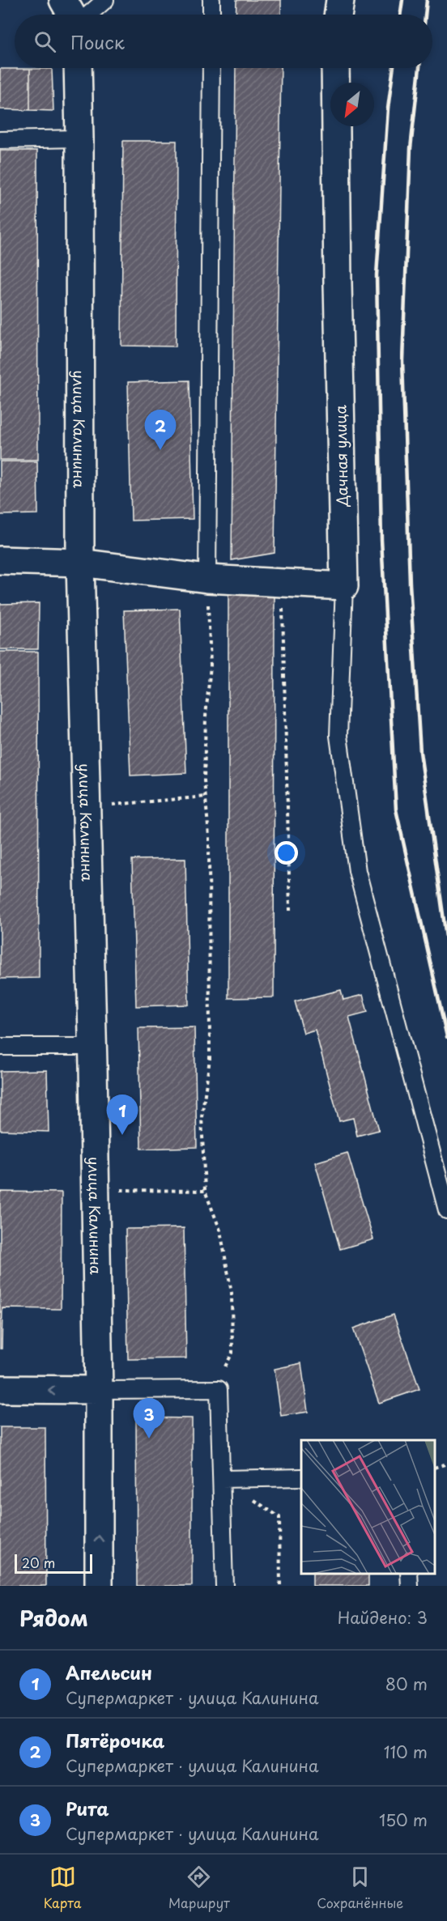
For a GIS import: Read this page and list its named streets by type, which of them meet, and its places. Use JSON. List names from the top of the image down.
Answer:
{
  "streets": {
    "street": ["улица Калинина", "Дачная улица"]
  },
  "scale_bar": "20 m",
  "north": "bottom left",
  "page": {
    "search": "Поиск",
    "pins": ["2", "1", "3"],
    "scale": "20 m",
    "heading": ["Рядом", "Найдено: 3"],
    "list": [
      {
        "mark": "1",
        "name": "Апельсин",
        "note": "Супермаркет · улица Калинина",
        "value": "80 m"
      },
      {
        "mark": "2",
        "name": "Пятёрочка",
        "note": "Супермаркет · улица Калинина",
        "value": "110 m"
      },
      {
        "mark": "3",
        "name": "Рита",
        "note": "Супермаркет · улица Калинина",
        "value": "150 m"
      }
    ],
    "nav": ["Карта", "Маршрут", "Сохранённые"]
  }
}
